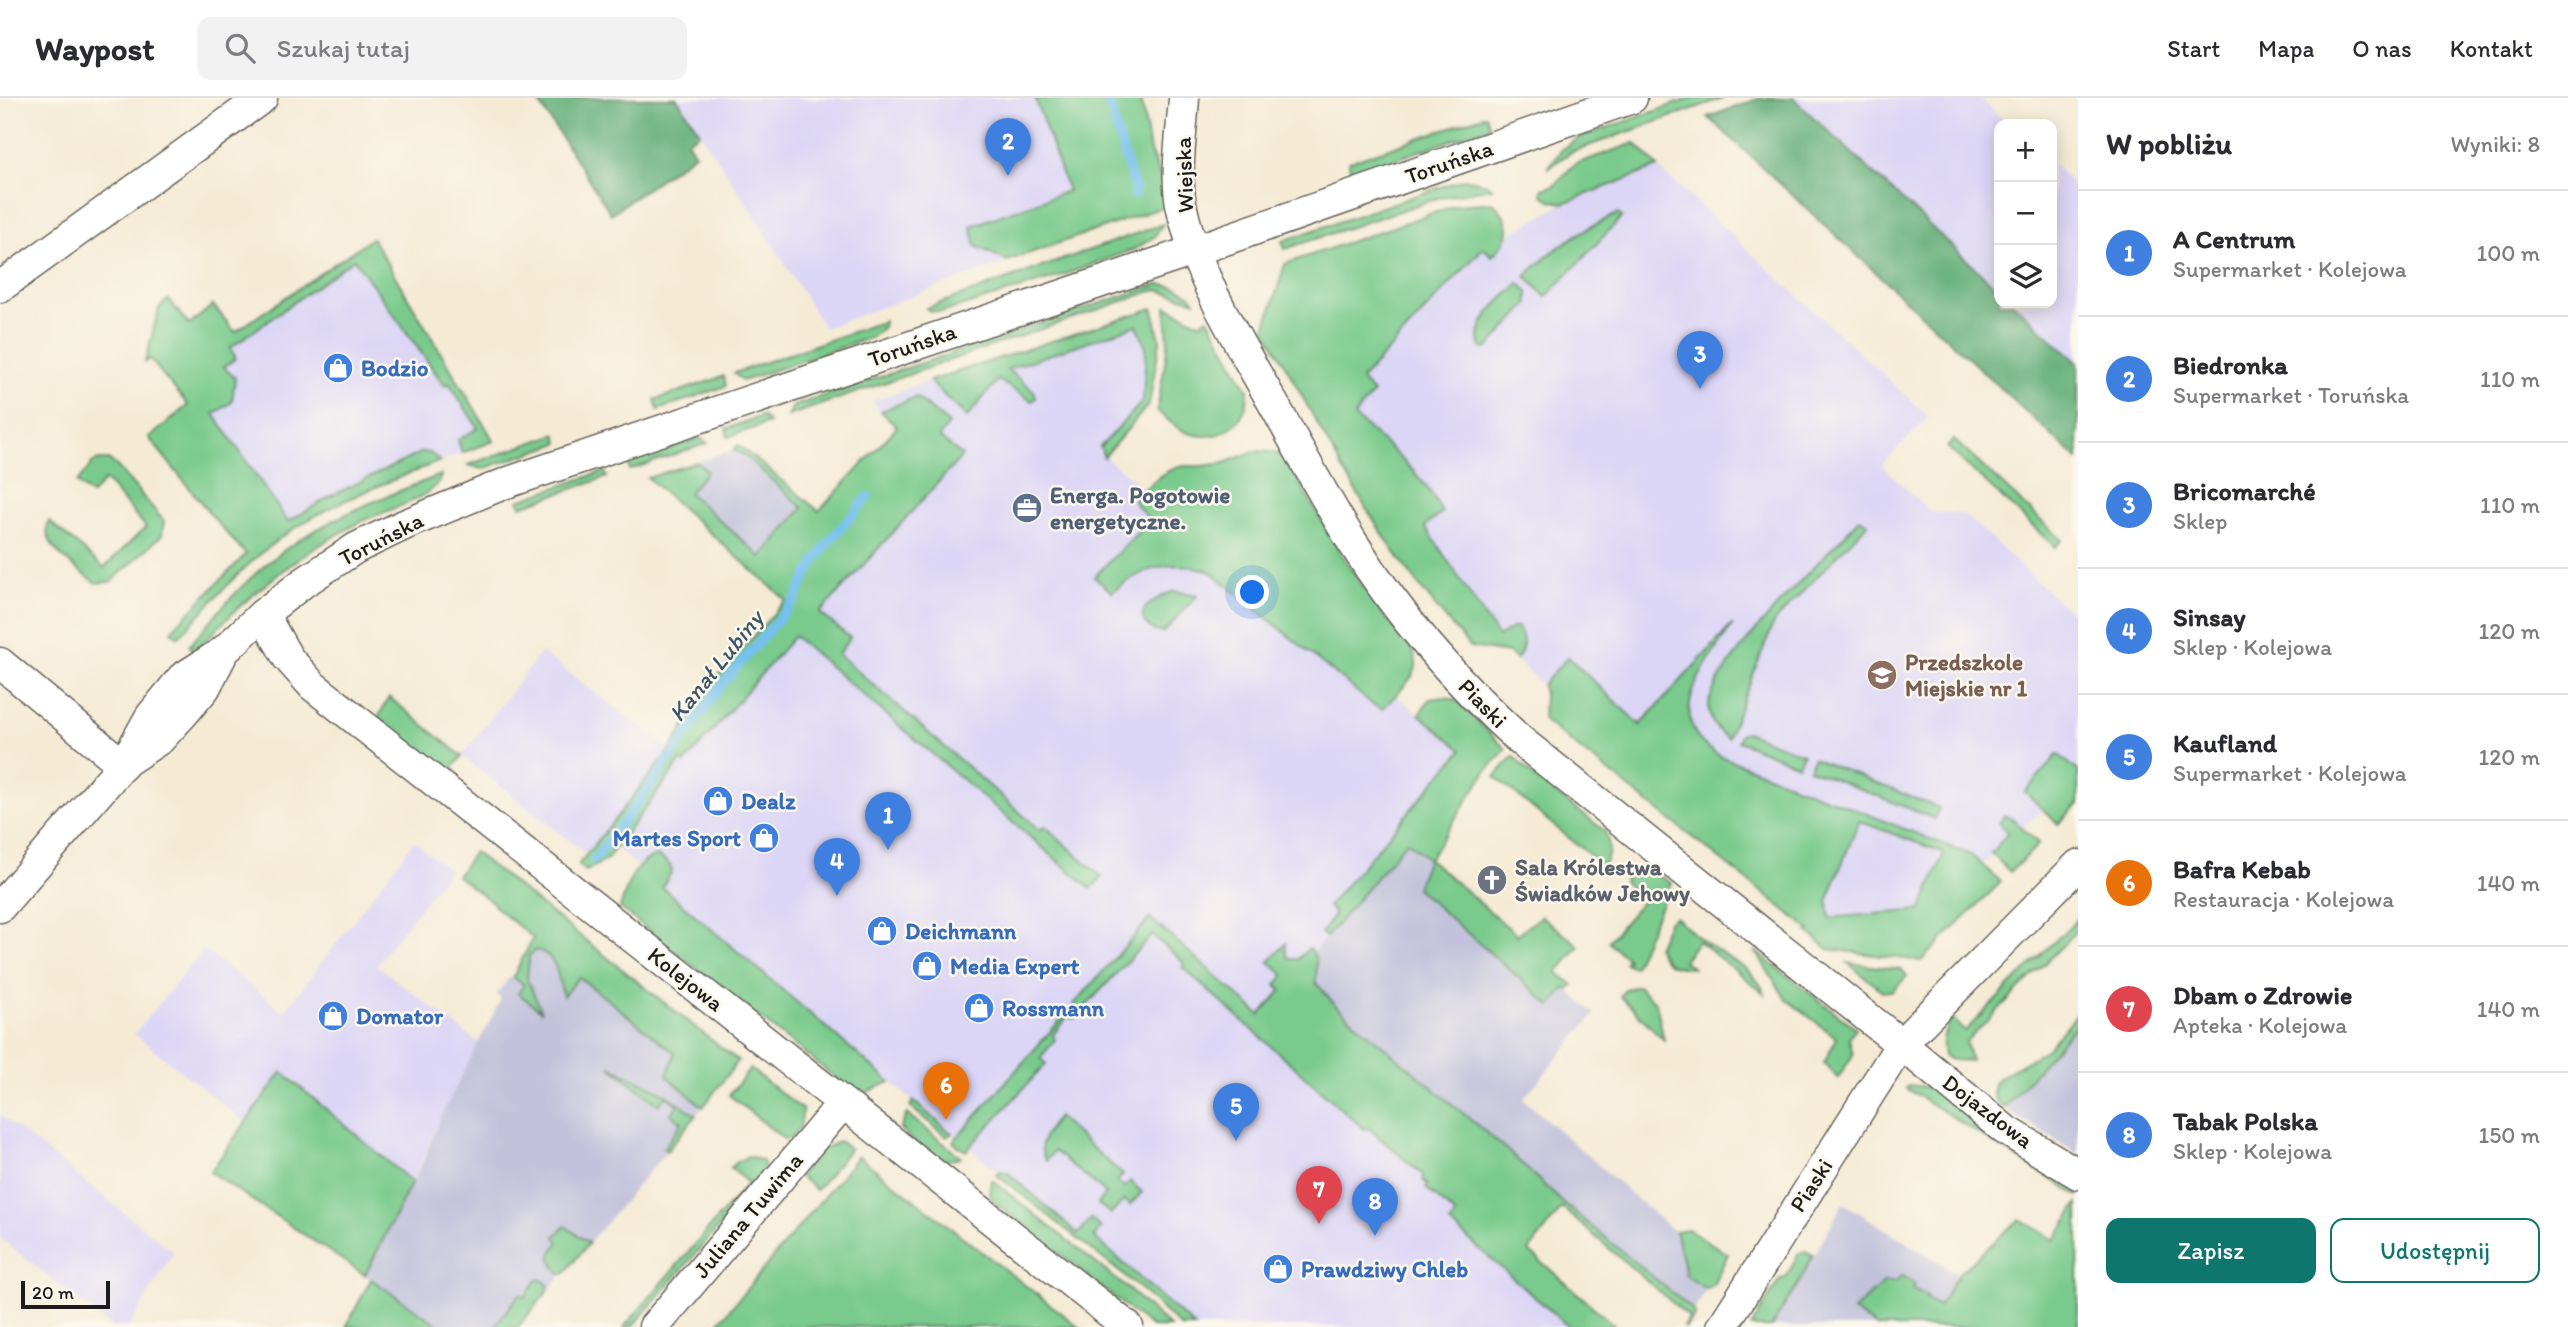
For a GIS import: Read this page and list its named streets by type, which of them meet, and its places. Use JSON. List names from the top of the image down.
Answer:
{
  "streets": {
    "street": [
      "Toruńska",
      "Wiejska",
      "Piaski",
      "Kolejowa",
      "Dojazdowa",
      "Juliana Tuwima"
    ]
  },
  "crossings": [
    ["Toruńska", "Wiejska"],
    ["Toruńska", "Piaski"],
    ["Toruńska", "Kolejowa"],
    ["Wiejska", "Piaski"],
    ["Piaski", "Dojazdowa"],
    ["Kolejowa", "Juliana Tuwima"]
  ],
  "water": ["Kanał Lubiny"],
  "places": {
    "shop": [
      "Bodzio",
      "Dealz",
      "Martes Sport",
      "Deichmann",
      "Media Expert",
      "Rossmann",
      "Domator",
      "Prawdziwy Chleb"
    ],
    "office": ["Energa. Pogotowie energetyczne."],
    "school or university": ["Przedszkole Miejskie nr 1"],
    "church": ["Sala Królestwa Świadków Jehowy"]
  },
  "scale_bar": "20 m",
  "page": {
    "header": "Waypost",
    "search": "Szukaj tutaj",
    "nav": [
      "Start",
      "Mapa",
      "O nas",
      "Kontakt"
    ],
    "heading": ["W pobliżu", "Wyniki: 8"],
    "pins": [
      "2",
      "3",
      "1",
      "4",
      "6",
      "5",
      "7",
      "8"
    ],
    "map_buttons": ["+", "−"],
    "list": [
      {
        "mark": "1",
        "name": "A Centrum",
        "note": "Supermarket · Kolejowa",
        "value": "100 m"
      },
      {
        "mark": "2",
        "name": "Biedronka",
        "note": "Supermarket · Toruńska",
        "value": "110 m"
      },
      {
        "mark": "3",
        "name": "Bricomarché",
        "note": "Sklep",
        "value": "110 m"
      },
      {
        "mark": "4",
        "name": "Sinsay",
        "note": "Sklep · Kolejowa",
        "value": "120 m"
      },
      {
        "mark": "5",
        "name": "Kaufland",
        "note": "Supermarket · Kolejowa",
        "value": "120 m"
      },
      {
        "mark": "6",
        "name": "Bafra Kebab",
        "note": "Restauracja · Kolejowa",
        "value": "140 m"
      },
      {
        "mark": "7",
        "name": "Dbam o Zdrowie",
        "note": "Apteka · Kolejowa",
        "value": "140 m"
      },
      {
        "mark": "8",
        "name": "Tabak Polska",
        "note": "Sklep · Kolejowa",
        "value": "150 m"
      }
    ],
    "buttons": ["Zapisz", "Udostępnij"],
    "scale": "20 m"
  }
}
